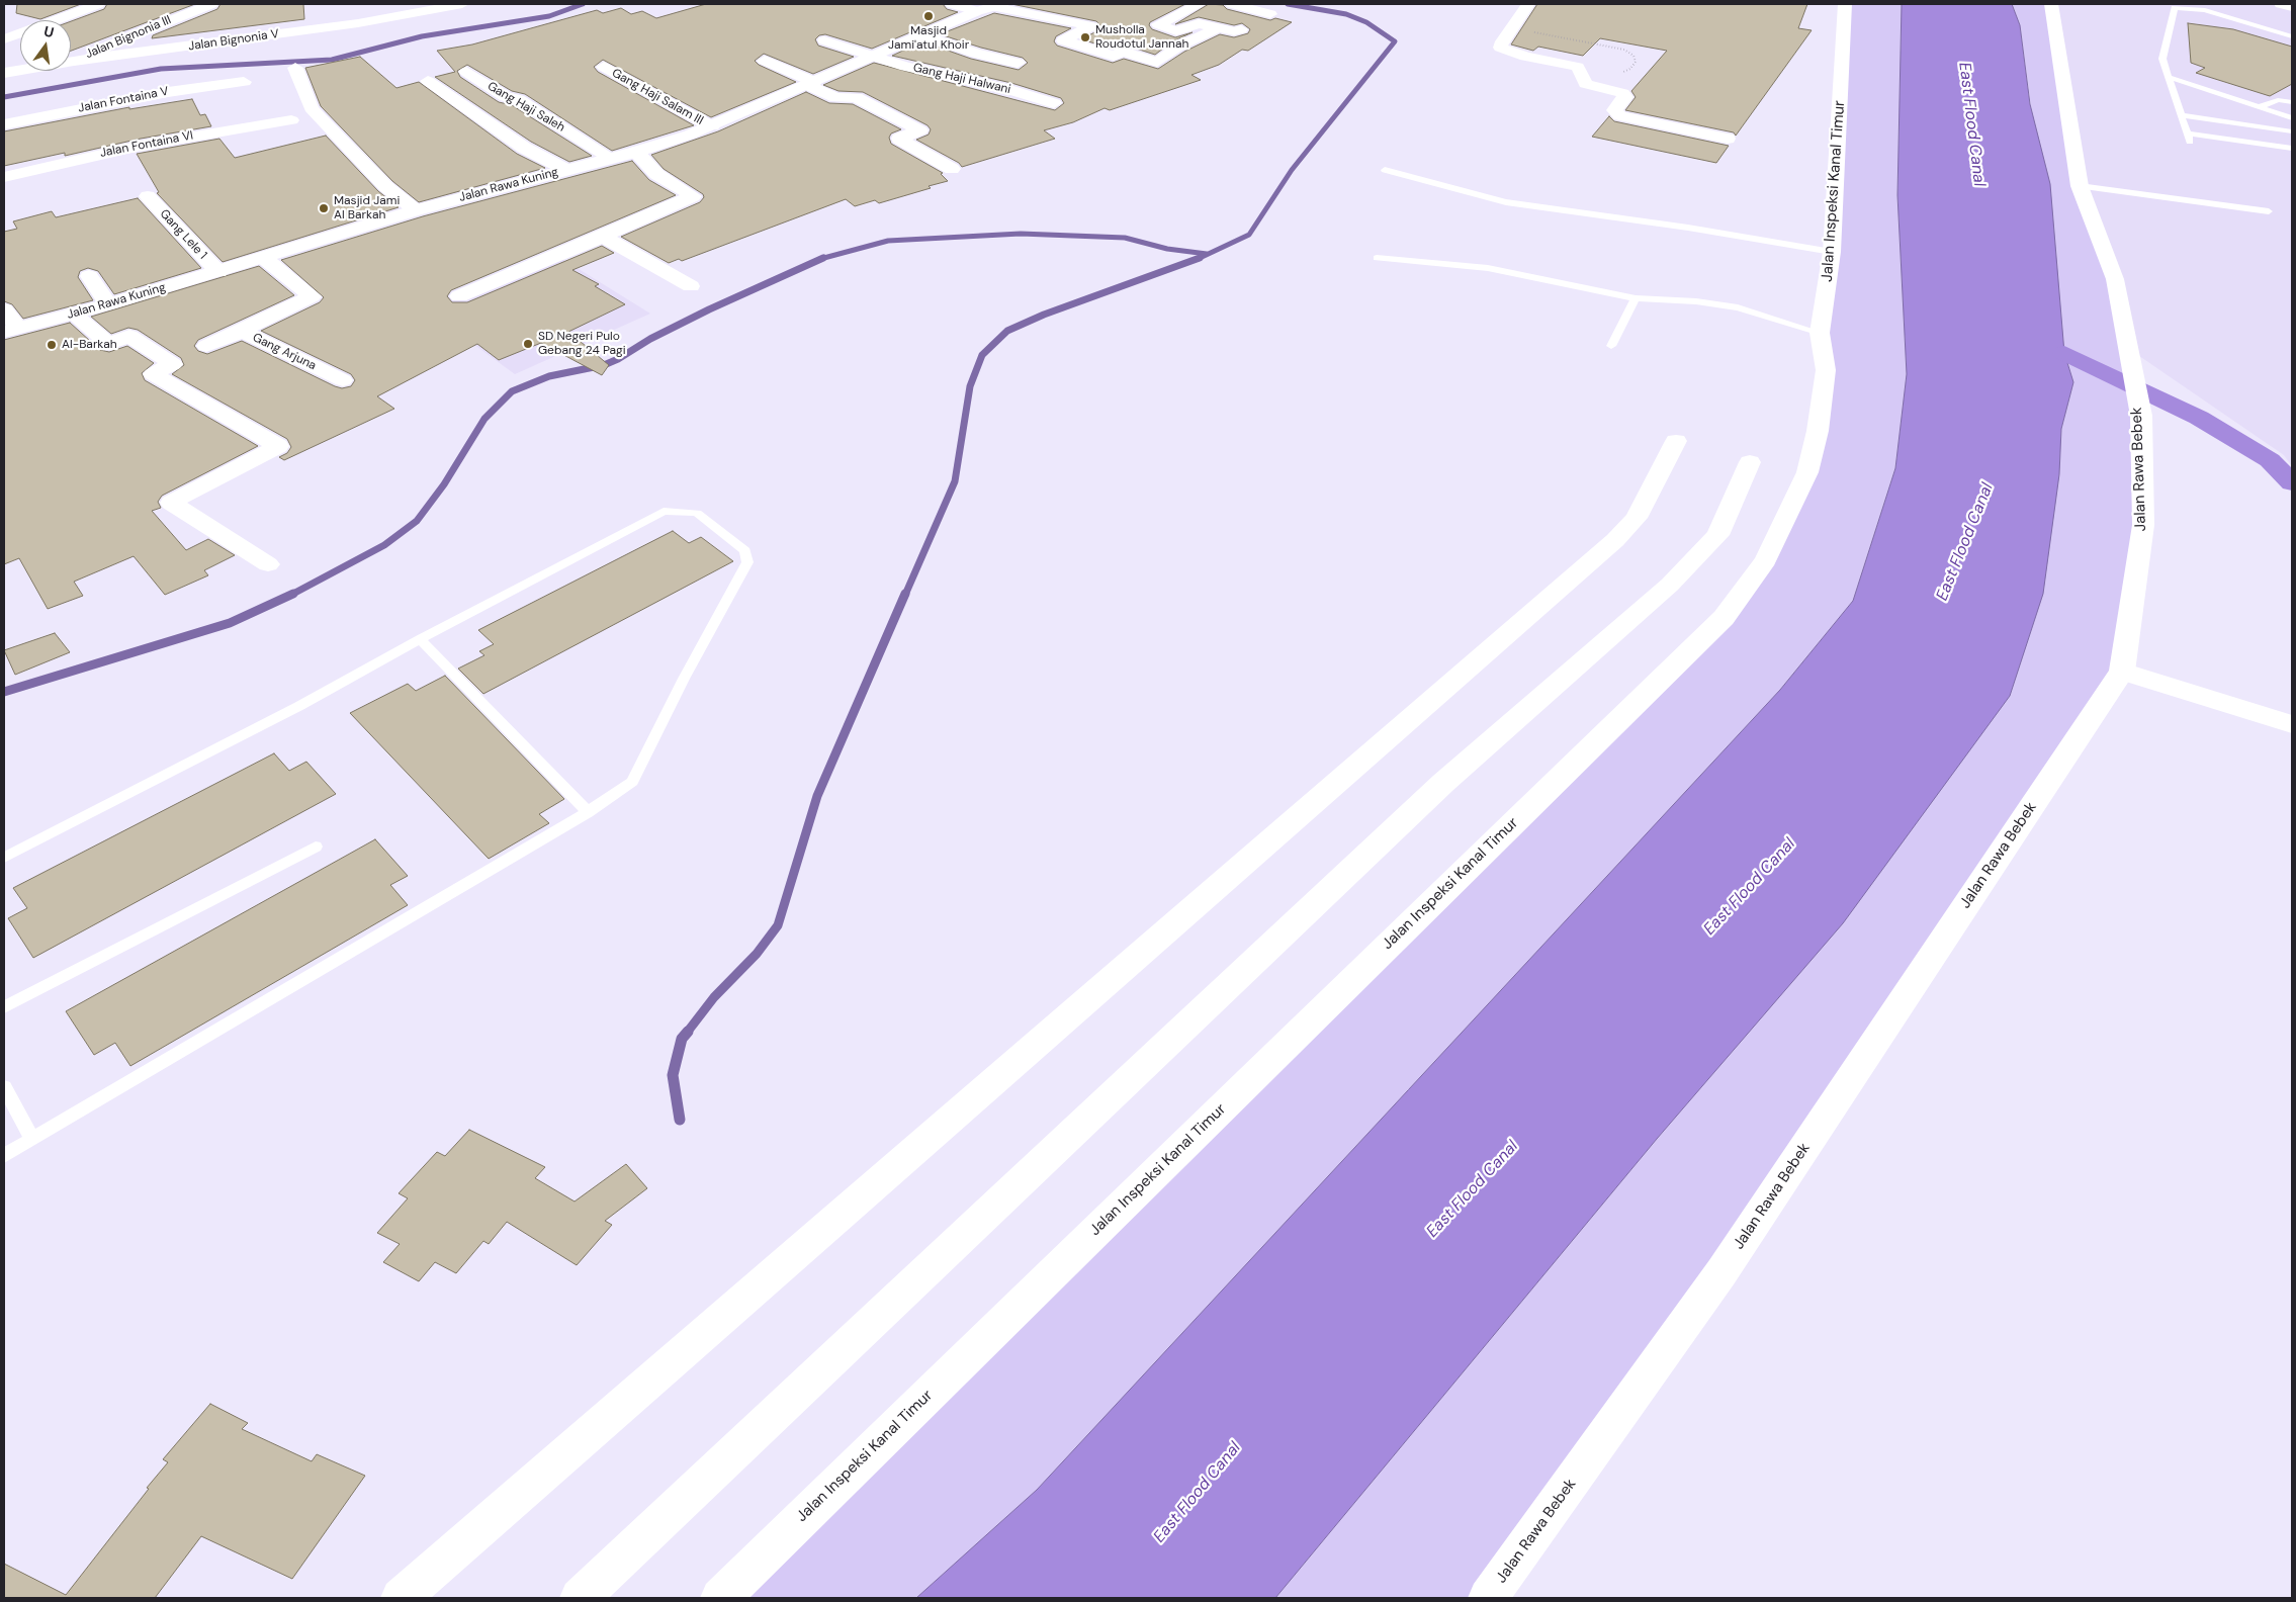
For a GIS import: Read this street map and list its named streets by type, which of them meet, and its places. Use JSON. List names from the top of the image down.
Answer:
{
  "streets": {
    "main road": [
      "Jalan Bignonia III",
      "Jalan Bignonia V",
      "Gang Haji Halwani",
      "Gang Haji Salam III",
      "Jalan Fontaina V",
      "Gang Haji Saleh",
      "Jalan Fontaina VI",
      "Jalan Rawa Kuning",
      "Jalan Inspeksi Kanal Timur",
      "Gang Lele 1",
      "Gang Arjuna",
      "Jalan Rawa Bebek"
    ]
  },
  "crossings": [
    ["Jalan Bignonia III", "Jalan Bignonia V"],
    ["Gang Haji Halwani", "Jalan Rawa Kuning"],
    ["Gang Haji Salam III", "Jalan Rawa Kuning"],
    ["Gang Haji Saleh", "Jalan Rawa Kuning"],
    ["Jalan Rawa Kuning", "Gang Lele 1"],
    ["Jalan Rawa Kuning", "Gang Arjuna"]
  ],
  "water": ["East Flood Canal"],
  "places": [
    "Masjid Jami'atul Khoir",
    "Musholla Roudotul Jannah",
    "Masjid Jami Al Barkah",
    "SD Negeri Pulo Gebang 24 Pagi",
    "Al-Barkah"
  ],
  "north": "top"
}
